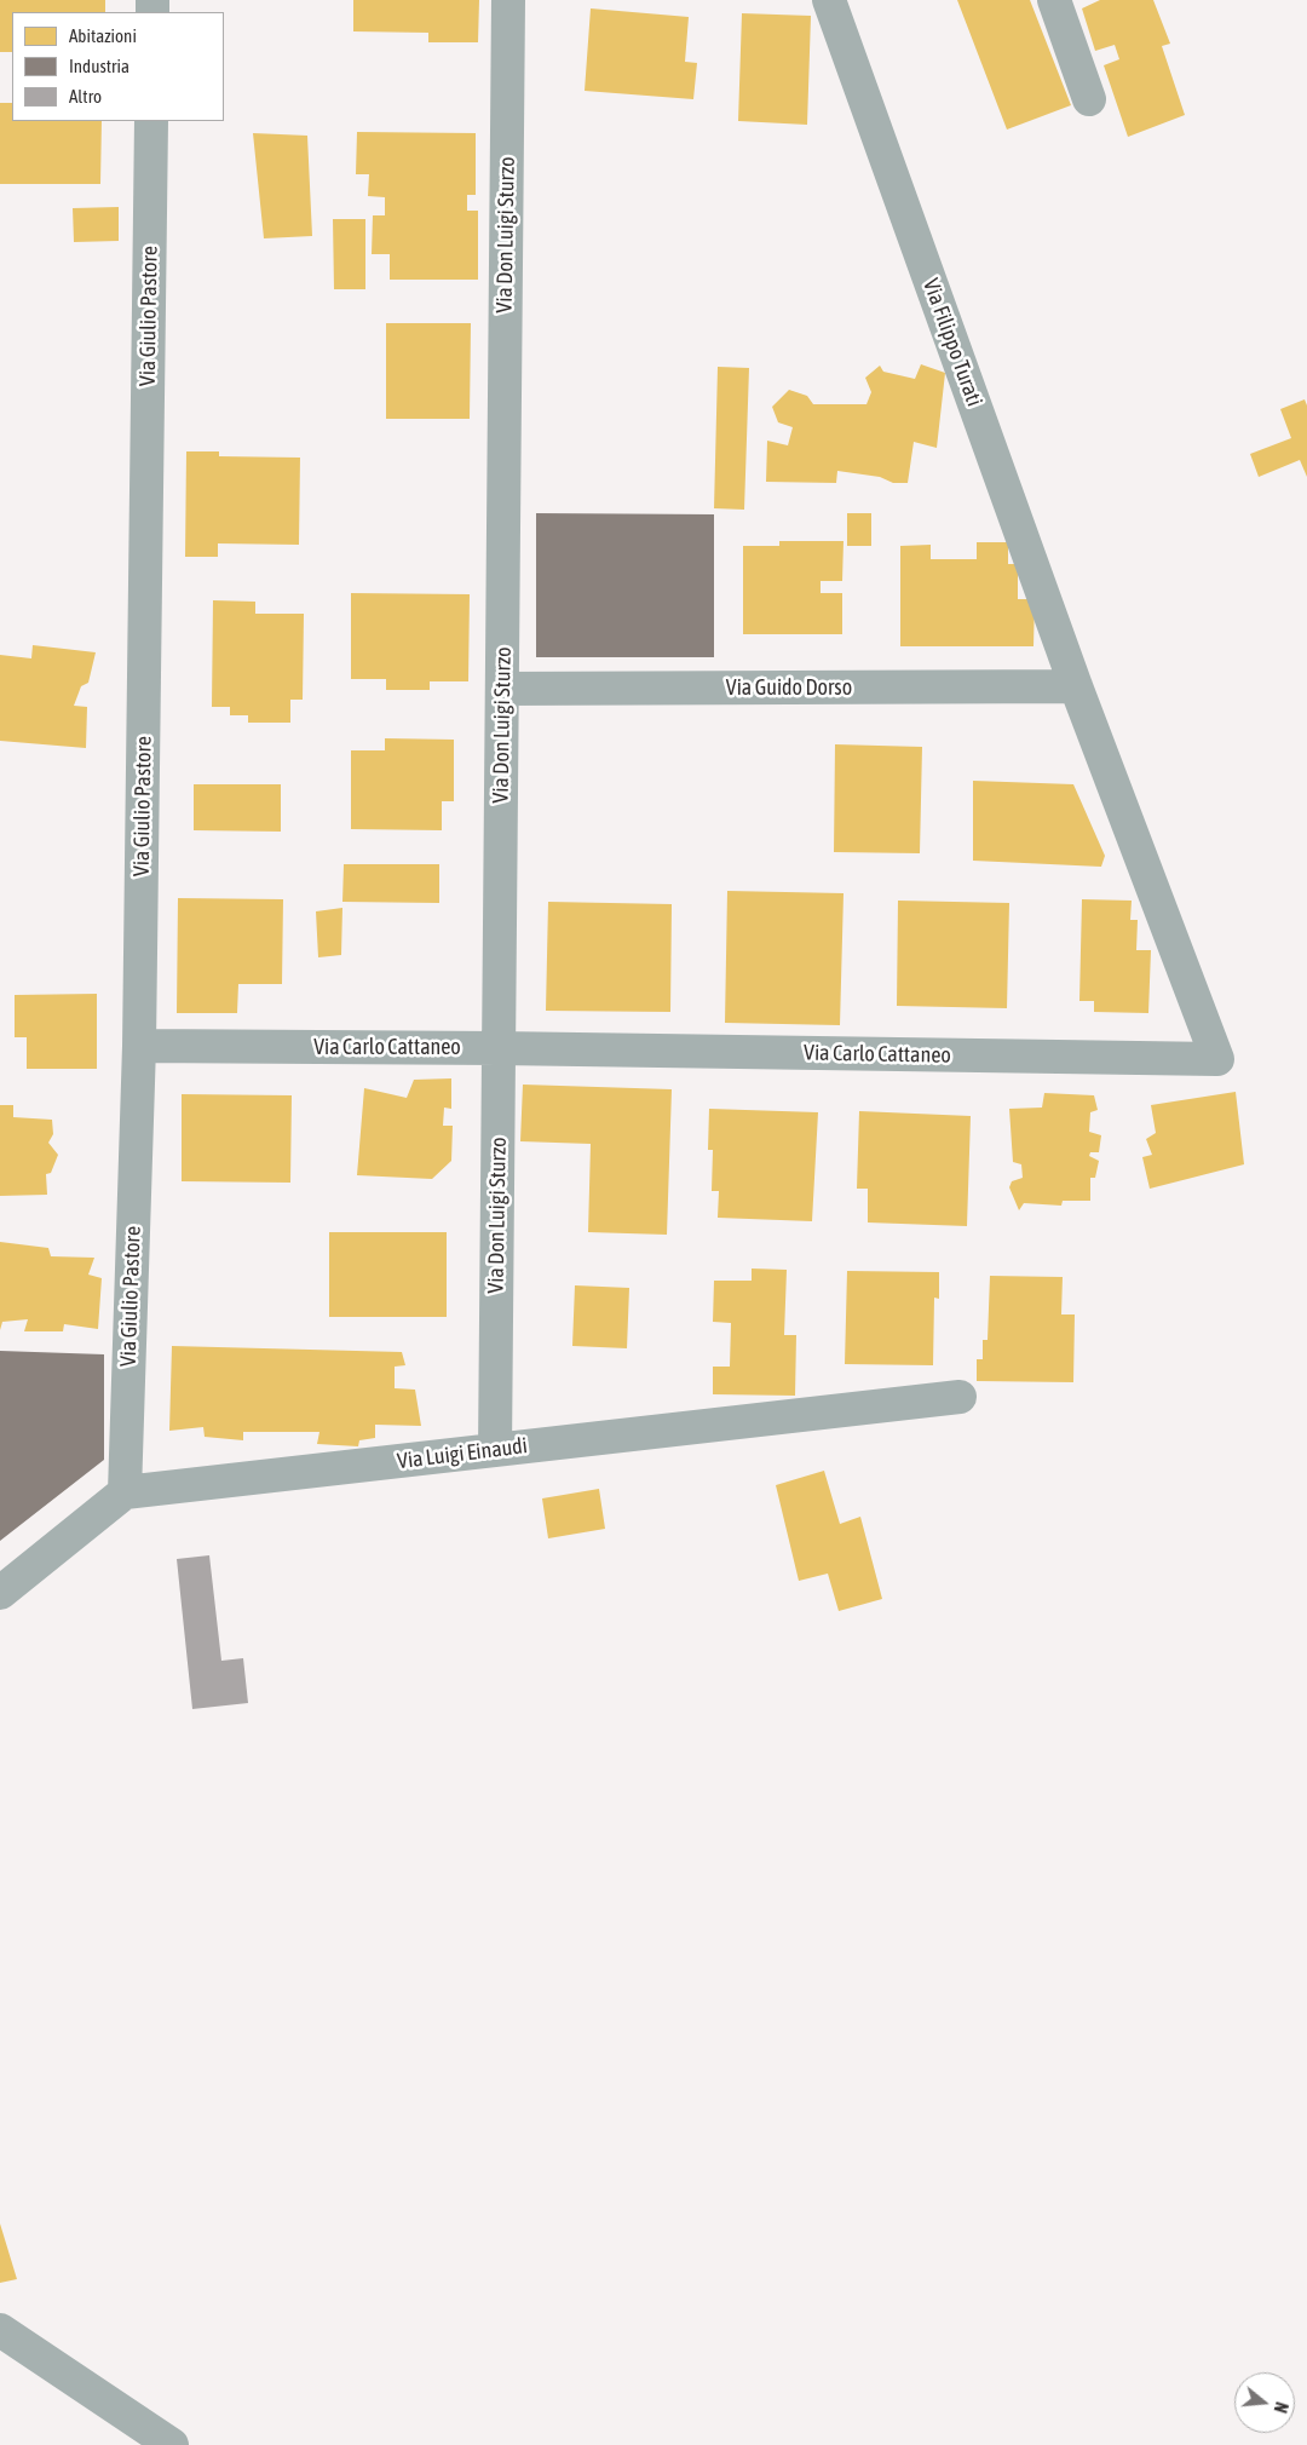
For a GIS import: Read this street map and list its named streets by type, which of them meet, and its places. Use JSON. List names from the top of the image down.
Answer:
{
  "streets": {
    "street": [
      "Via Don Luigi Sturzo",
      "Via Giulio Pastore",
      "Via Filippo Turati",
      "Via Guido Dorso",
      "Via Carlo Cattaneo",
      "Via Luigi Einaudi"
    ]
  },
  "crossings": [
    ["Via Don Luigi Sturzo", "Via Guido Dorso"],
    ["Via Don Luigi Sturzo", "Via Carlo Cattaneo"],
    ["Via Don Luigi Sturzo", "Via Luigi Einaudi"],
    ["Via Giulio Pastore", "Via Carlo Cattaneo"],
    ["Via Giulio Pastore", "Via Luigi Einaudi"],
    ["Via Filippo Turati", "Via Guido Dorso"],
    ["Via Filippo Turati", "Via Carlo Cattaneo"],
    ["Via Guido Dorso", "Via Carlo Cattaneo"]
  ],
  "legend": ["Abitazioni", "Industria", "Altro"],
  "north": "right"
}
